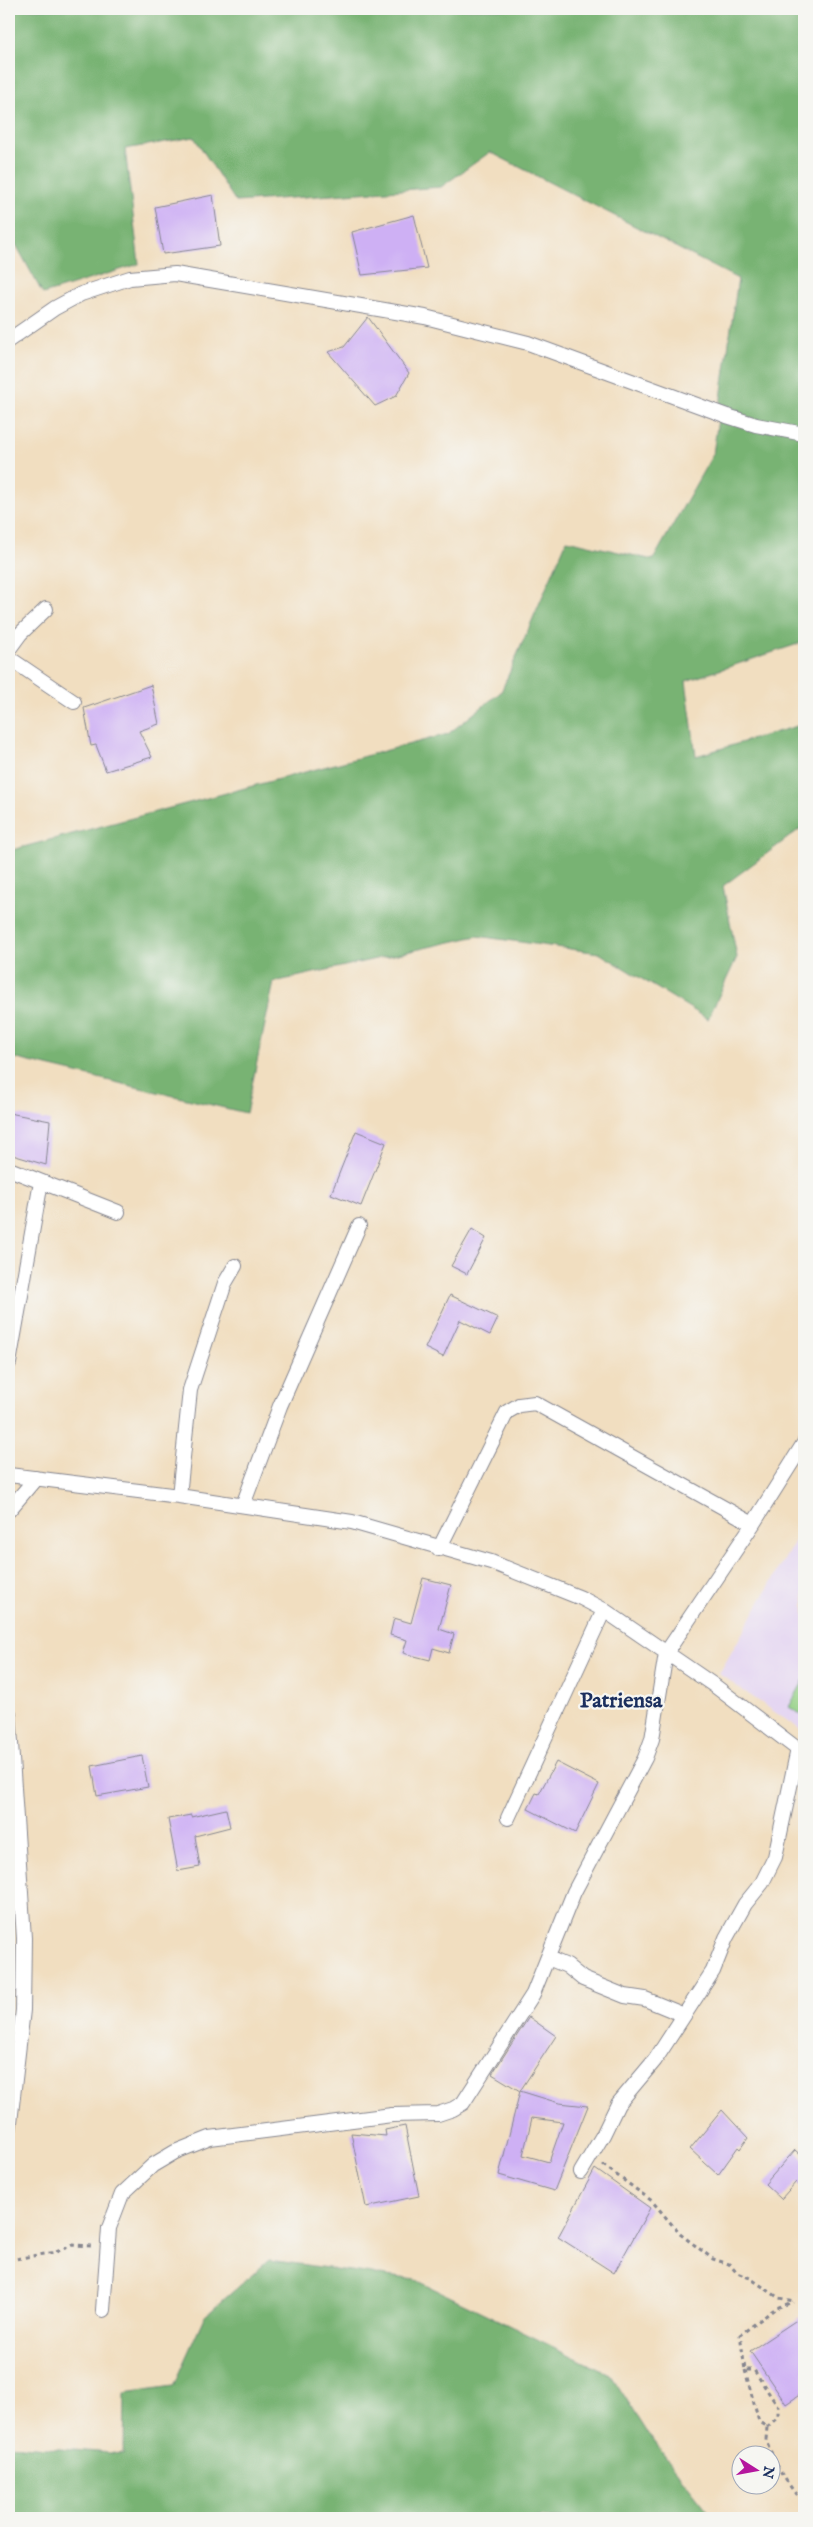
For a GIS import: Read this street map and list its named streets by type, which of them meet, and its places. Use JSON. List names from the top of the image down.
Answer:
{
  "districts": ["Patriensa"],
  "north": "right"
}
